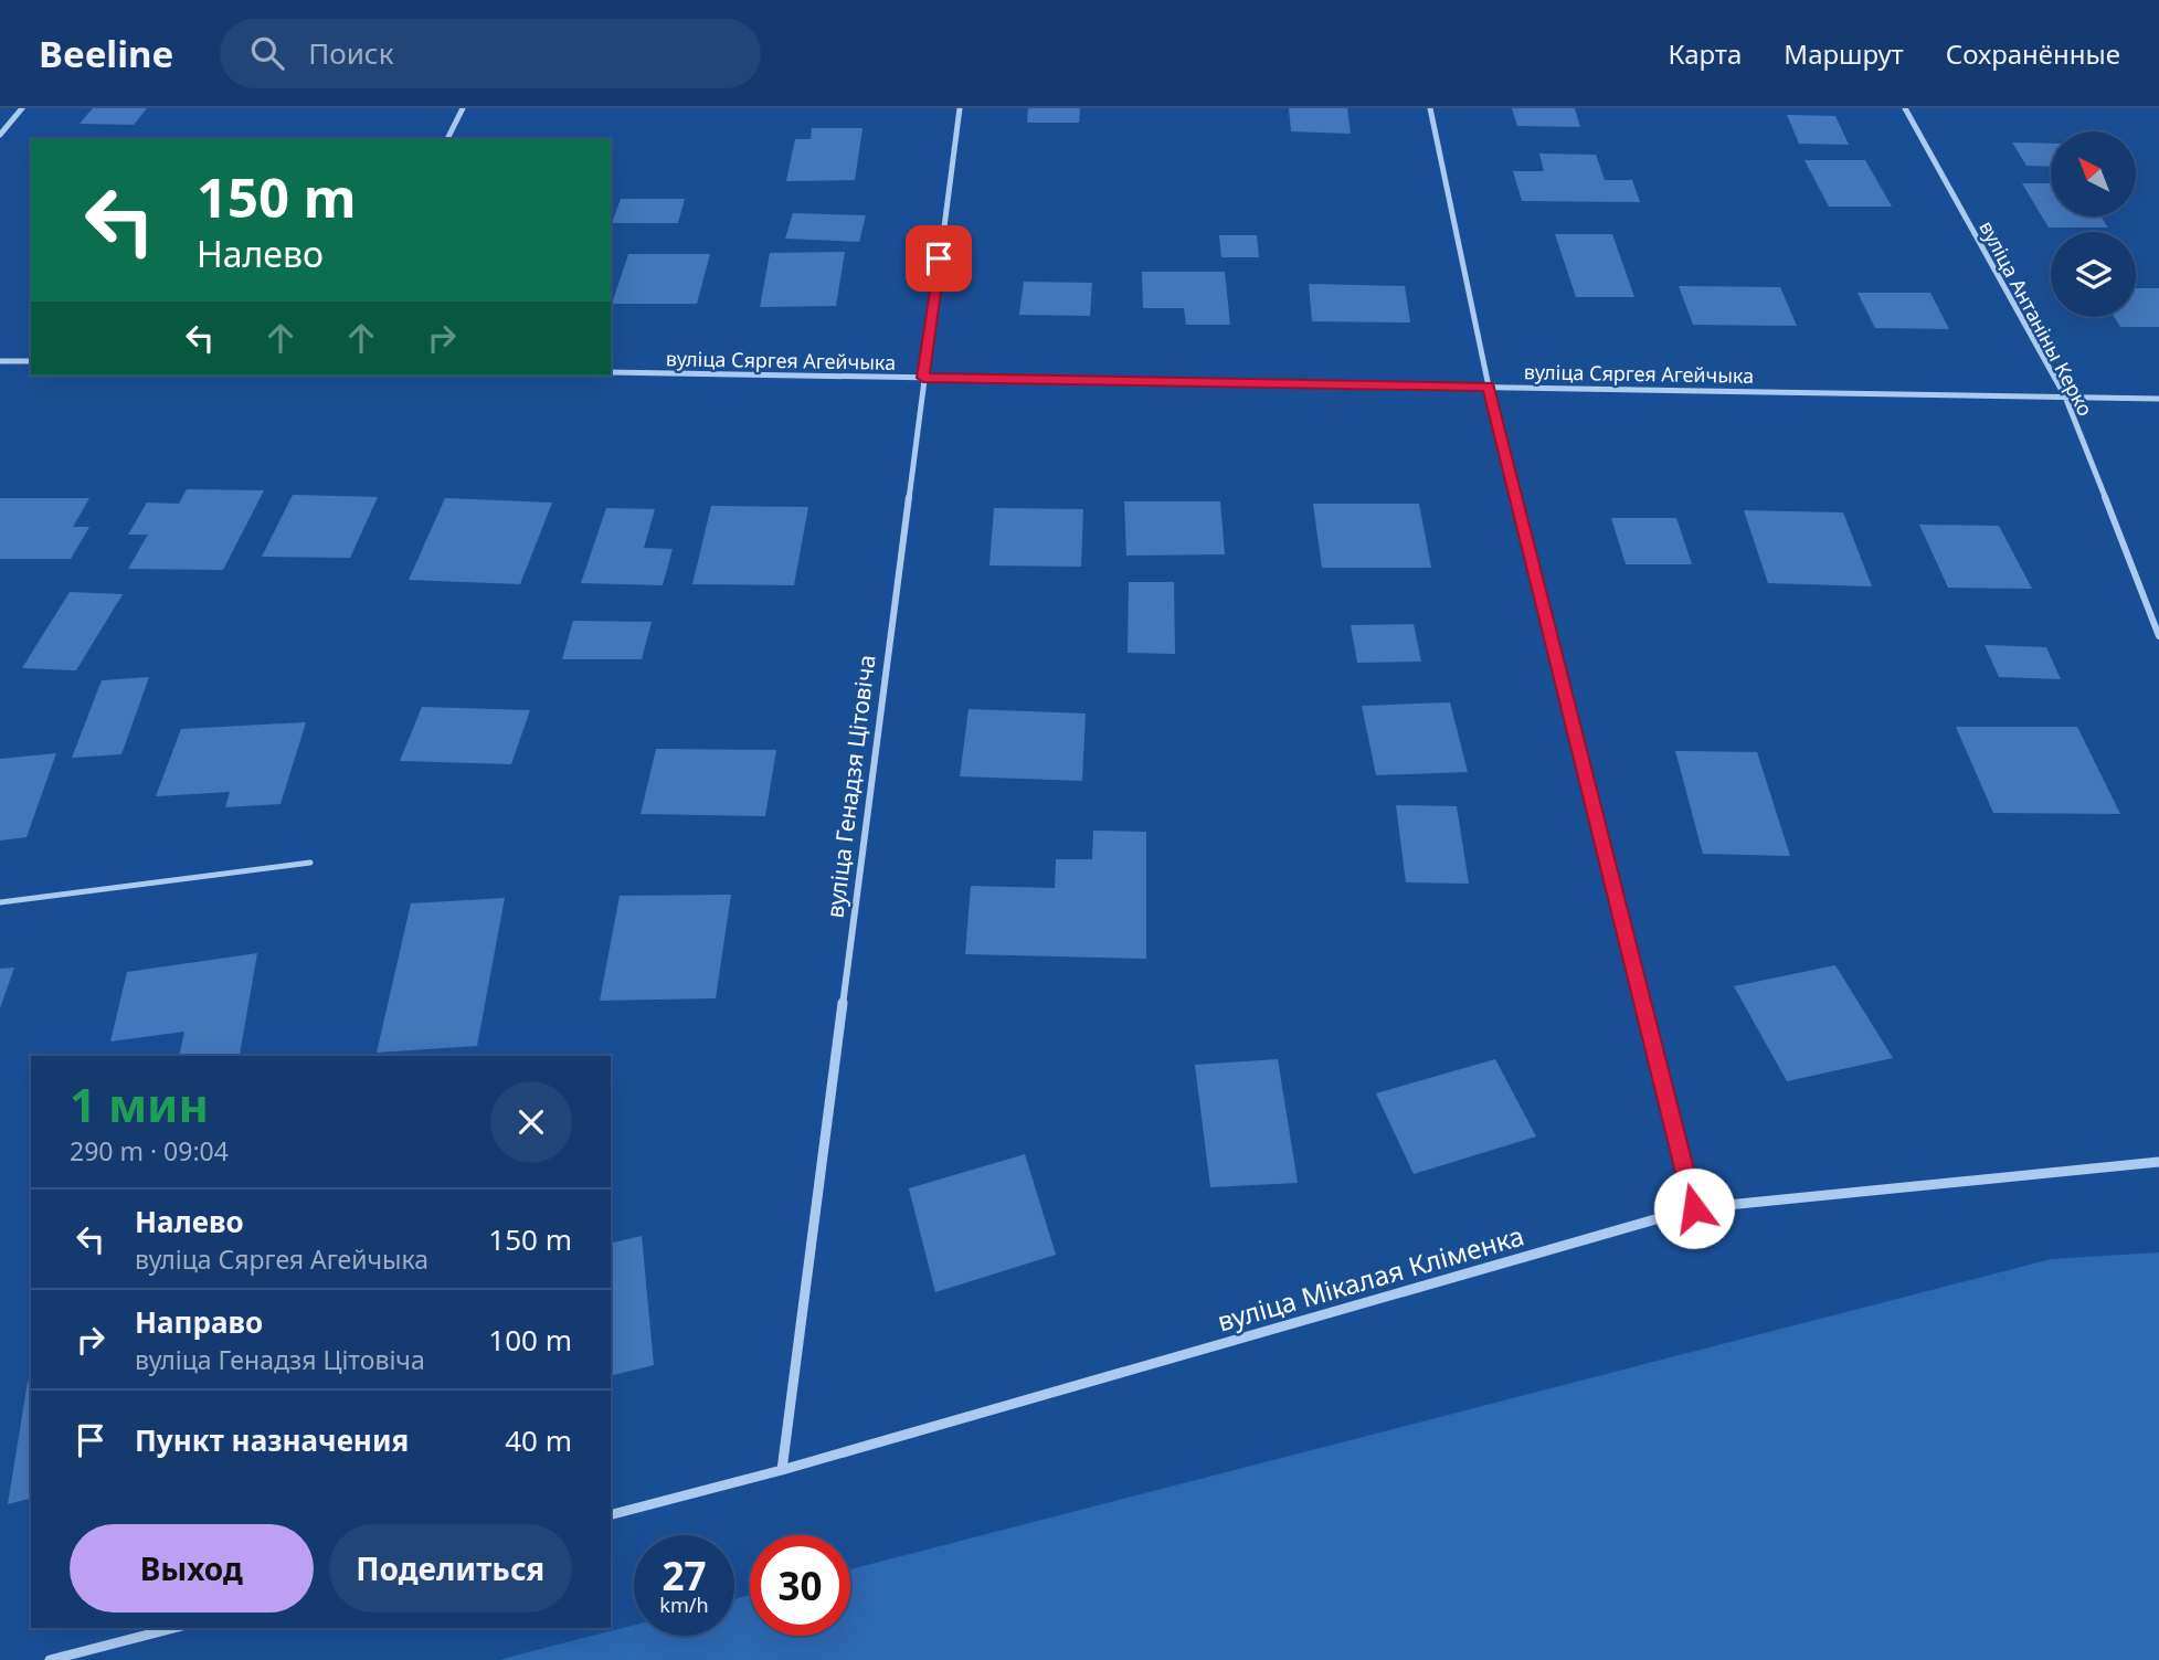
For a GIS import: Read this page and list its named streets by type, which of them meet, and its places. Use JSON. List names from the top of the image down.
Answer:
{
  "streets": {
    "street": [
      "вуліца Антаніны Керко",
      "вуліца Сяргея Агейчыка",
      "вуліца Генадзя Цітовіча",
      "вуліца Мікалая Кліменка"
    ]
  },
  "crossings": [
    ["вуліца Антаніны Керко", "вуліца Сяргея Агейчыка"],
    ["вуліца Сяргея Агейчыка", "вуліца Генадзя Цітовіча"],
    ["вуліца Генадзя Цітовіча", "вуліца Мікалая Кліменка"]
  ],
  "north": "top left",
  "page": {
    "header": "Beeline",
    "search": "Поиск",
    "nav": ["Карта", "Маршрут", "Сохранённые"],
    "turn": ["150 m", "Налево"],
    "heading": ["1 мин", "290 m · 09:04"],
    "list": [
      {
        "name": "Налево",
        "note": "вуліца Сяргея Агейчыка",
        "value": "150 m"
      },
      {
        "name": "Направо",
        "note": "вуліца Генадзя Цітовіча",
        "value": "100 m"
      },
      {
        "name": "Пункт назначения",
        "value": "40 m"
      }
    ],
    "buttons": ["Выход", "Поделиться"],
    "speed": "27 km/h",
    "limit": "30"
  }
}
